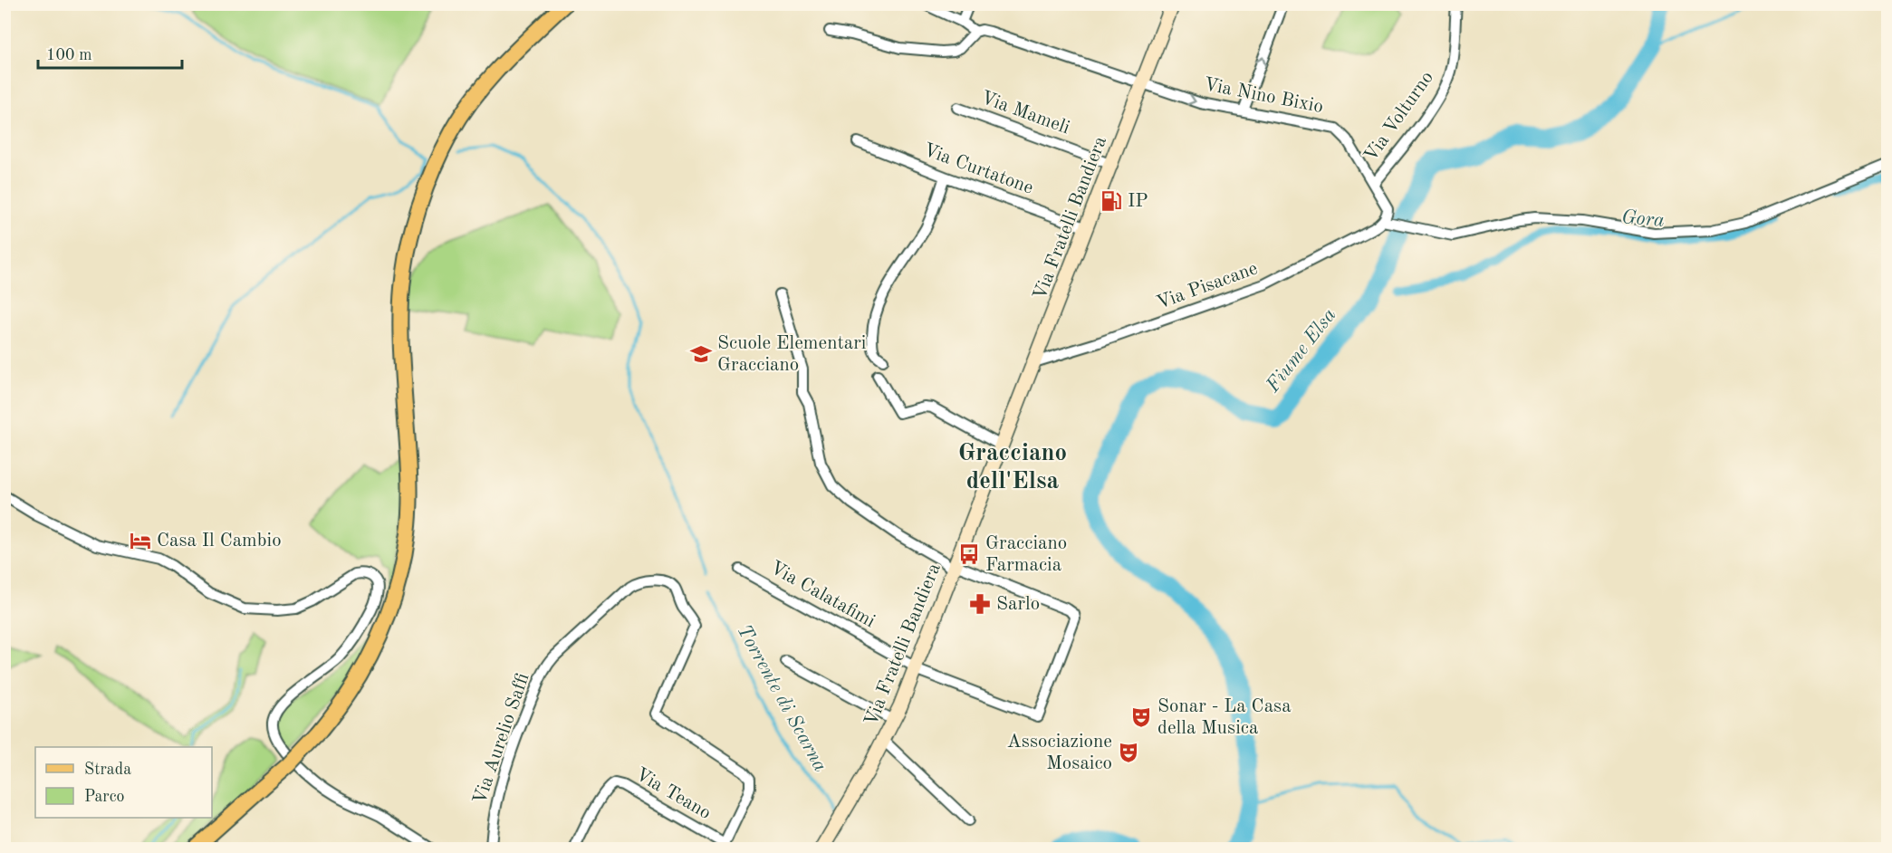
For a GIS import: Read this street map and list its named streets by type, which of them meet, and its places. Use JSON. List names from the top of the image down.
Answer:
{
  "streets": {
    "main road": ["Via Fratelli Bandiera"],
    "street": [
      "Via Nino Bixio",
      "Via Mameli",
      "Via Volturno",
      "Via Curtatone",
      "Via Pisacane",
      "Via Calatafimi",
      "Via Aurelio Saffi",
      "Via Teano"
    ]
  },
  "crossings": [
    ["Via Nino Bixio", "Via Volturno"],
    ["Via Nino Bixio", "Via Fratelli Bandiera"],
    ["Via Nino Bixio", "Via Pisacane"],
    ["Via Mameli", "Via Fratelli Bandiera"],
    ["Via Curtatone", "Via Fratelli Bandiera"],
    ["Via Fratelli Bandiera", "Via Pisacane"],
    ["Via Fratelli Bandiera", "Via Calatafimi"],
    ["Via Aurelio Saffi", "Via Teano"]
  ],
  "districts": ["Gracciano dell'Elsa"],
  "water": ["Gora", "Fiume Elsa", "Torrente di Scarna"],
  "places": {
    "fuel station": ["IP"],
    "school or university": ["Scuole Elementari Gracciano"],
    "hotel": ["Casa Il Cambio"],
    "bus stop": ["Gracciano Farmacia"],
    "pharmacy": ["Sarlo"],
    "theatre": ["Sonar - La Casa della Musica", "Associazione Mosaico"]
  },
  "legend": ["Strada", "Parco"],
  "scale_bar": "100 m"
}
